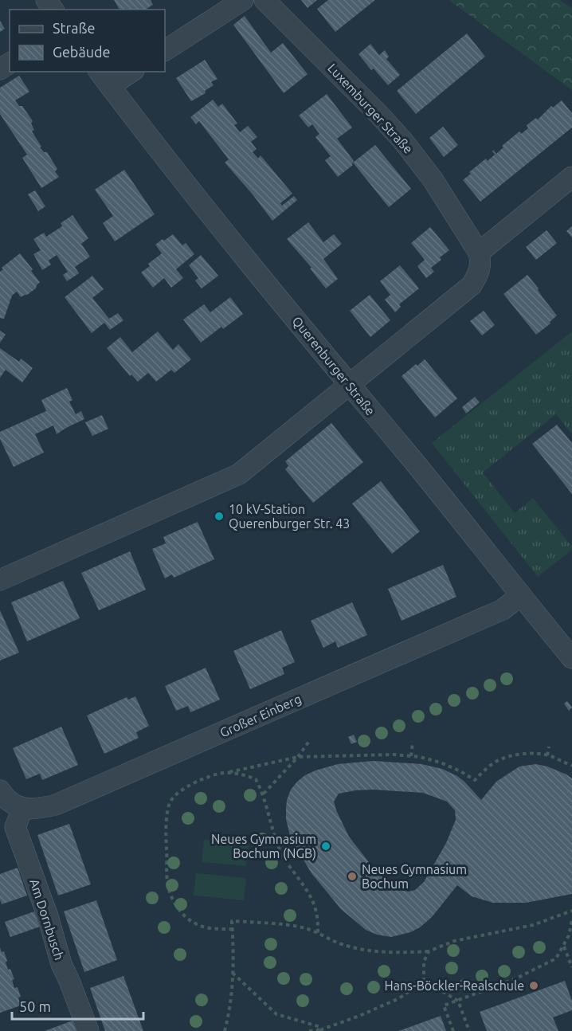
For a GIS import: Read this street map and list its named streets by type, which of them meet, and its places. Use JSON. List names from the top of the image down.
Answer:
{
  "streets": {
    "street": [
      "Luxemburger Straße",
      "Querenburger Straße",
      "Großer Einberg",
      "Am Dornbusch"
    ]
  },
  "crossings": [
    ["Querenburger Straße", "Großer Einberg"],
    ["Großer Einberg", "Am Dornbusch"]
  ],
  "places": [
    "10 kV-Station Querenburger Str. 43",
    "Neues Gymnasium Bochum (NGB)",
    "Neues Gymnasium Bochum",
    "Hans-Böckler-Realschule"
  ],
  "legend": ["Straße", "Gebäude"],
  "scale_bar": "50 m"
}
